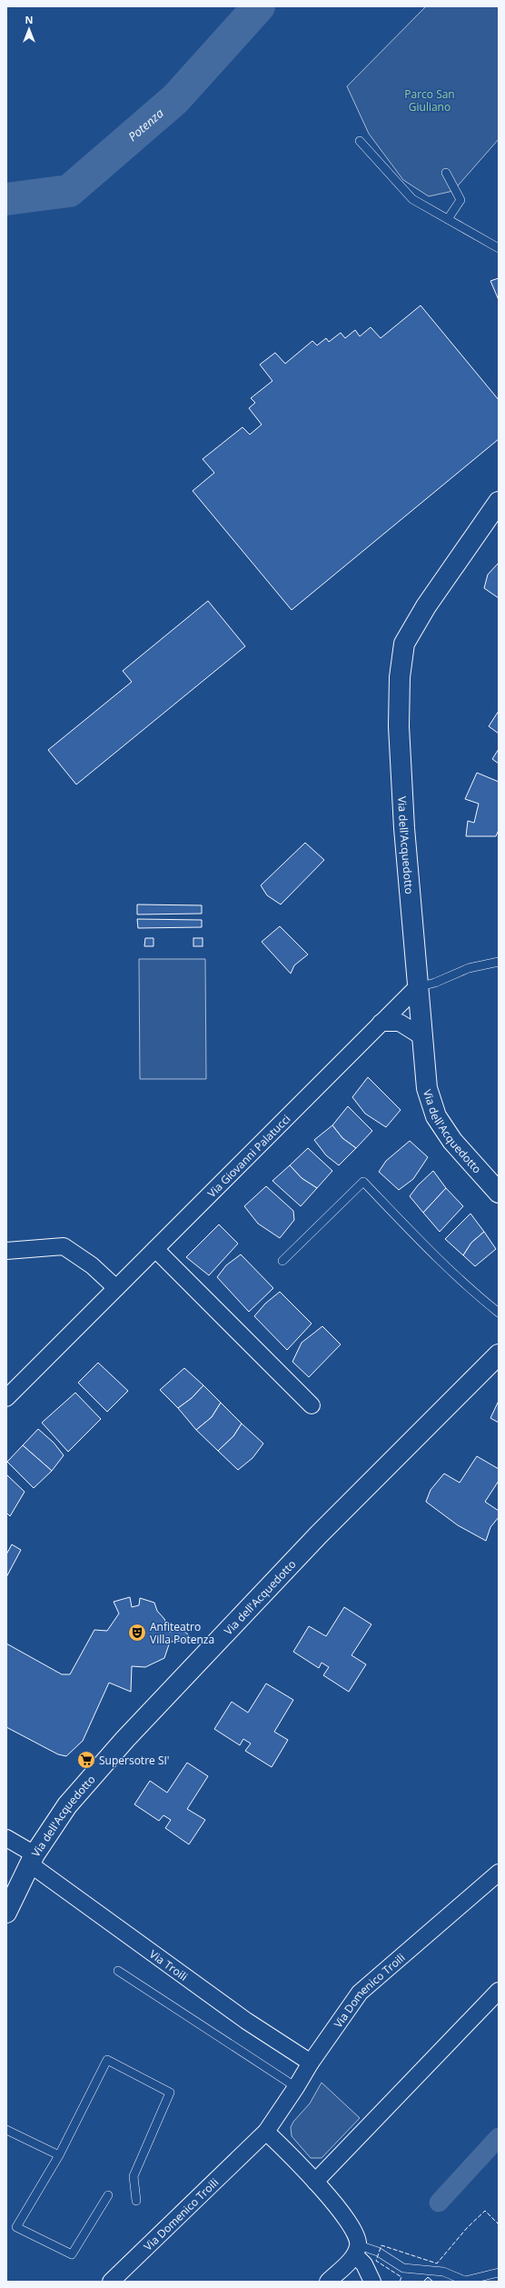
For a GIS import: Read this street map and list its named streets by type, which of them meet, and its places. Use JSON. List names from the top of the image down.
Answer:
{
  "streets": {
    "street": [
      "Via dell'Acquedotto",
      "Via Giovanni Palatucci",
      "Via Troili",
      "Via Domenico Troili"
    ]
  },
  "crossings": [
    ["Via dell'Acquedotto", "Via Giovanni Palatucci"],
    ["Via dell'Acquedotto", "Via Troili"],
    ["Via Troili", "Via Domenico Troili"]
  ],
  "water": ["Potenza"],
  "parks": ["Parco San Giuliano"],
  "places": {
    "theatre": ["Anfiteatro Villa Potenza"],
    "supermarket": ["Supersotre SI'"]
  },
  "north": "top"
}
